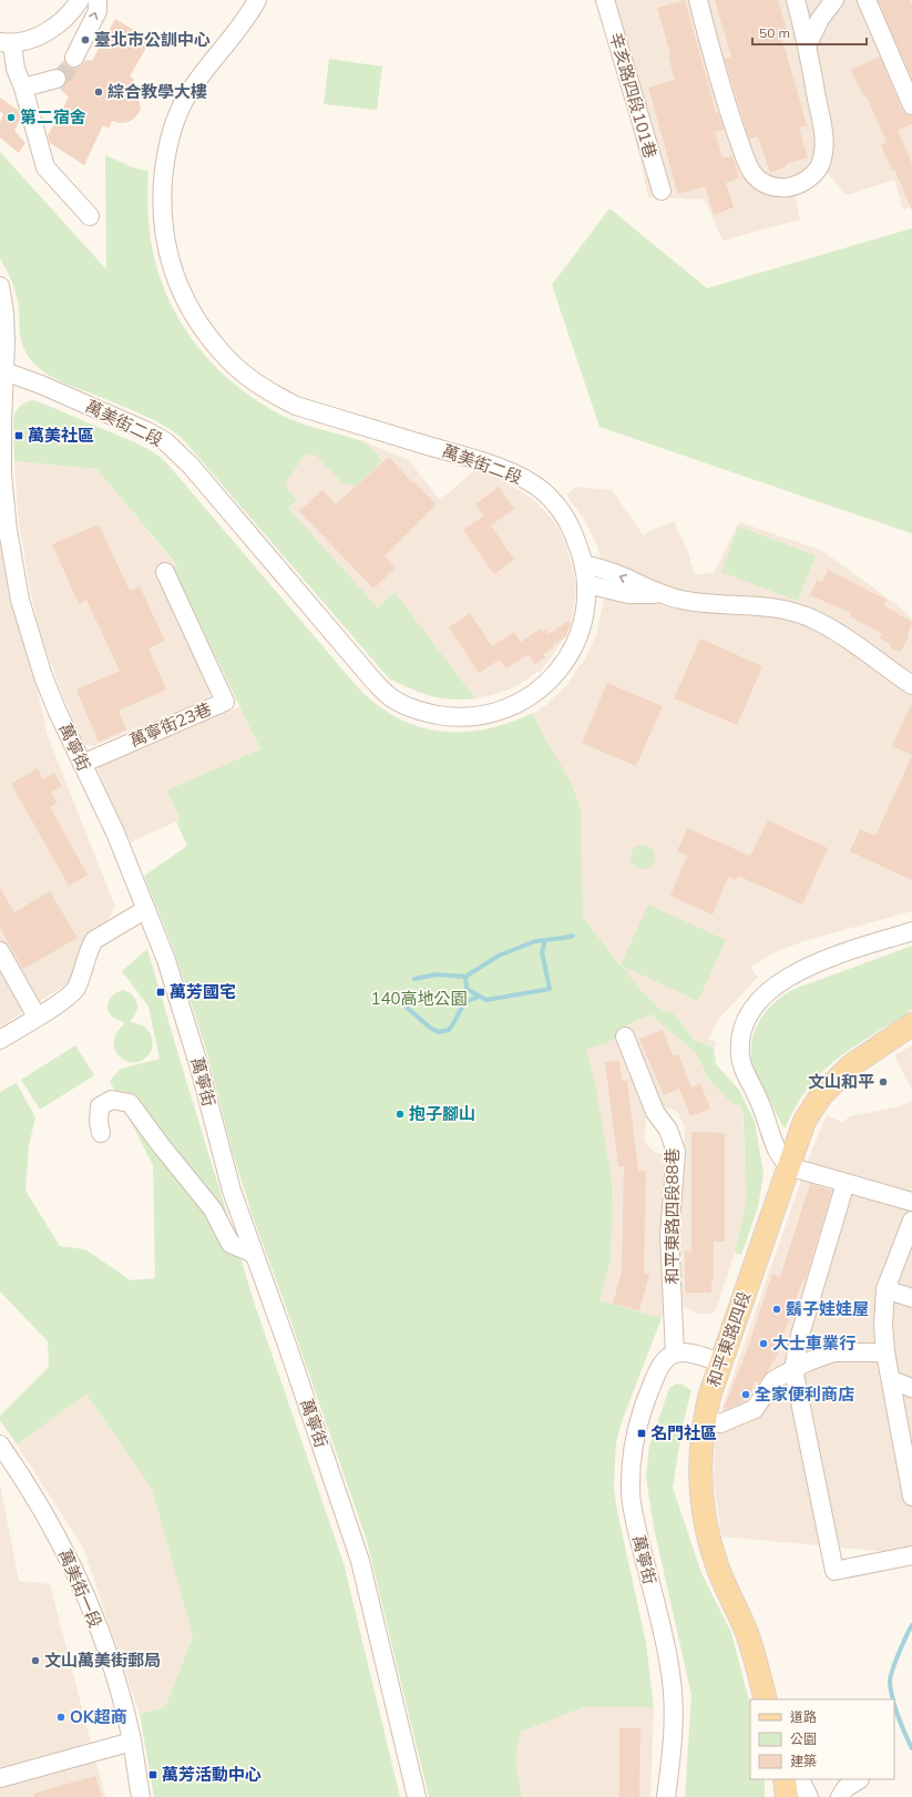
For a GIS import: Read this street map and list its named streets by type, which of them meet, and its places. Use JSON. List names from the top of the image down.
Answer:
{
  "streets": {
    "main road": ["和平東路四段"],
    "street": [
      "辛亥路四段101巷",
      "萬美街二段",
      "萬寧街23巷",
      "萬寧街",
      "和平東路四段88巷",
      "萬美街一段"
    ]
  },
  "crossings": [
    ["萬美街二段", "萬寧街"],
    ["萬寧街23巷", "萬寧街"],
    ["萬寧街", "和平東路四段88巷"]
  ],
  "parks": ["140高地公園"],
  "places": {
    "other": [
      "臺北市公訓中心",
      "綜合教學大樓",
      "第二宿舍",
      "文山和平",
      "抱子腳山",
      "鬍子娃娃屋",
      "大士車業行",
      "全家便利商店",
      "文山萬美街郵局",
      "OK超商"
    ],
    "transit": [
      "萬美社區",
      "萬芳國宅",
      "名門社區",
      "萬芳活動中心"
    ]
  },
  "legend": ["道路", "公園", "建築"],
  "scale_bar": "50 m"
}
